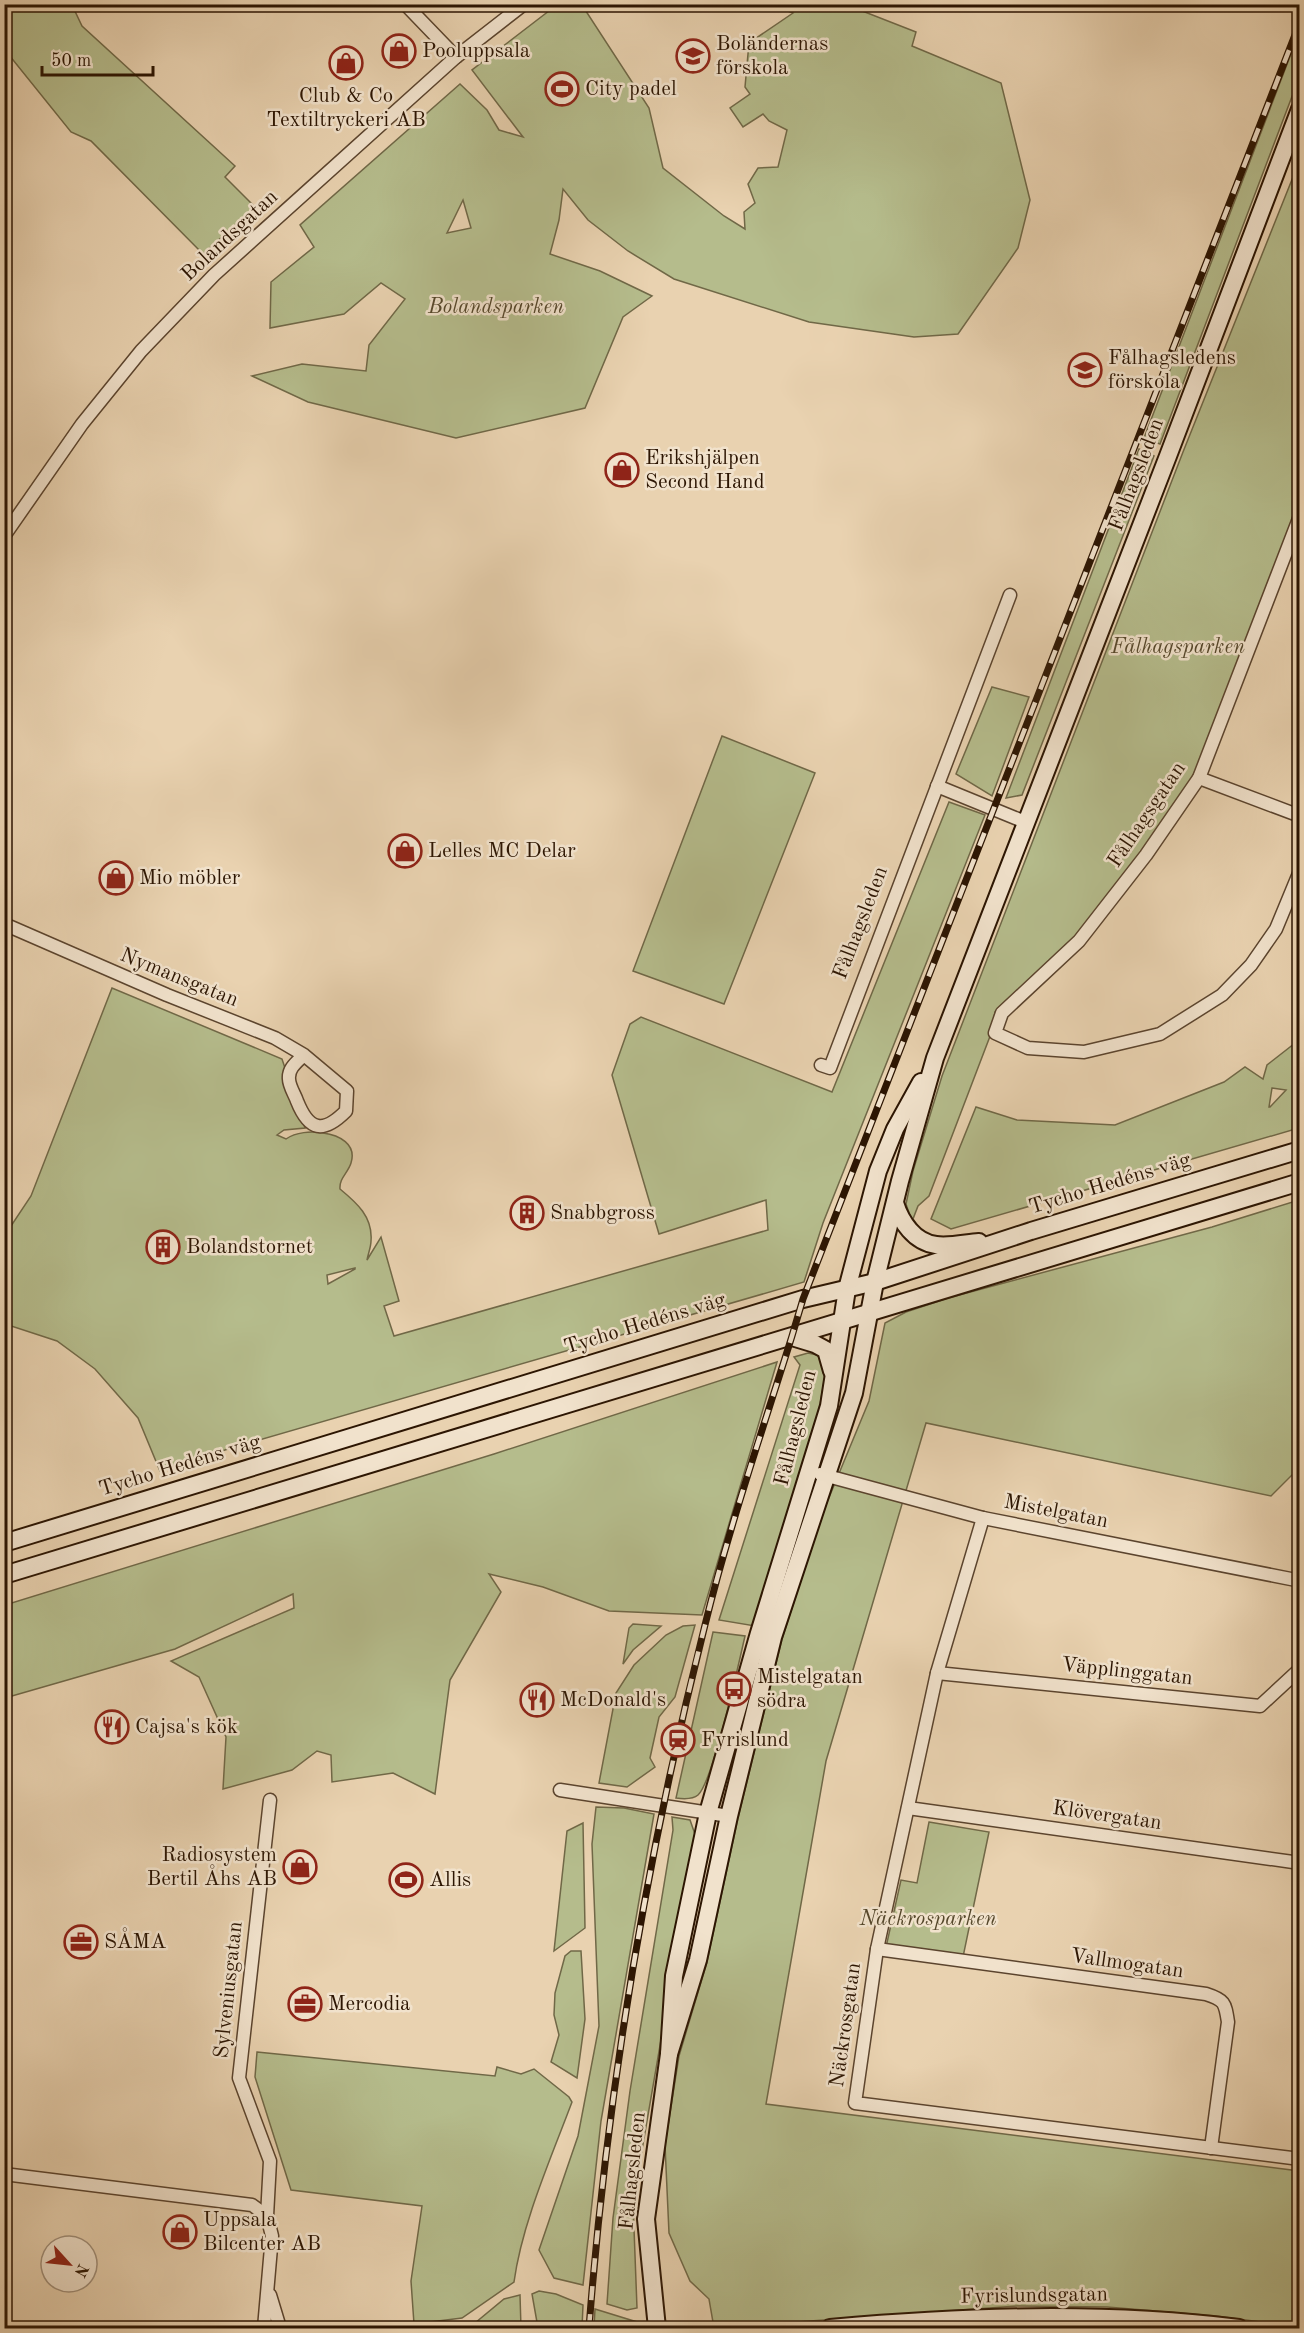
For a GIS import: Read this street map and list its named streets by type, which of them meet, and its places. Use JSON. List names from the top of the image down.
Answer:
{
  "streets": {
    "main road": ["Fålhagsleden", "Tycho Hedéns väg", "Fyrislundsgatan"],
    "street": [
      "Bolandsgatan",
      "Fålhagsgatan",
      "Nymansgatan",
      "Mistelgatan",
      "Väpplinggatan",
      "Klövergatan",
      "Vallmogatan",
      "Sylveniusgatan",
      "Näckrosgatan"
    ]
  },
  "crossings": [
    ["Fålhagsleden", "Tycho Hedéns väg"],
    ["Fålhagsleden", "Mistelgatan"],
    ["Mistelgatan", "Näckrosgatan"],
    ["Väpplinggatan", "Näckrosgatan"],
    ["Klövergatan", "Näckrosgatan"],
    ["Vallmogatan", "Näckrosgatan"]
  ],
  "parks": ["Bolandsparken", "Fålhagsparken", "Näckrosparken"],
  "places": {
    "shop": [
      "Pooluppsala",
      "Club & Co Textiltryckeri AB",
      "Erikshjälpen Second Hand",
      "Lelles MC Delar",
      "Mio möbler",
      "Radiosystem Bertil Åhs AB",
      "Uppsala Bilcenter AB"
    ],
    "school or university": ["Boländernas förskola", "Fålhagsledens förskola"],
    "sports": ["City padel", "Allis"],
    "building": ["Snabbgross", "Bolandstornet"],
    "bus stop": ["Mistelgatan södra"],
    "restaurant": ["McDonald's", "Cajsa's kök"],
    "station": ["Fyrislund"],
    "office": ["SÅMA", "Mercodia"]
  },
  "scale_bar": "50 m",
  "north": "bottom right"
}
